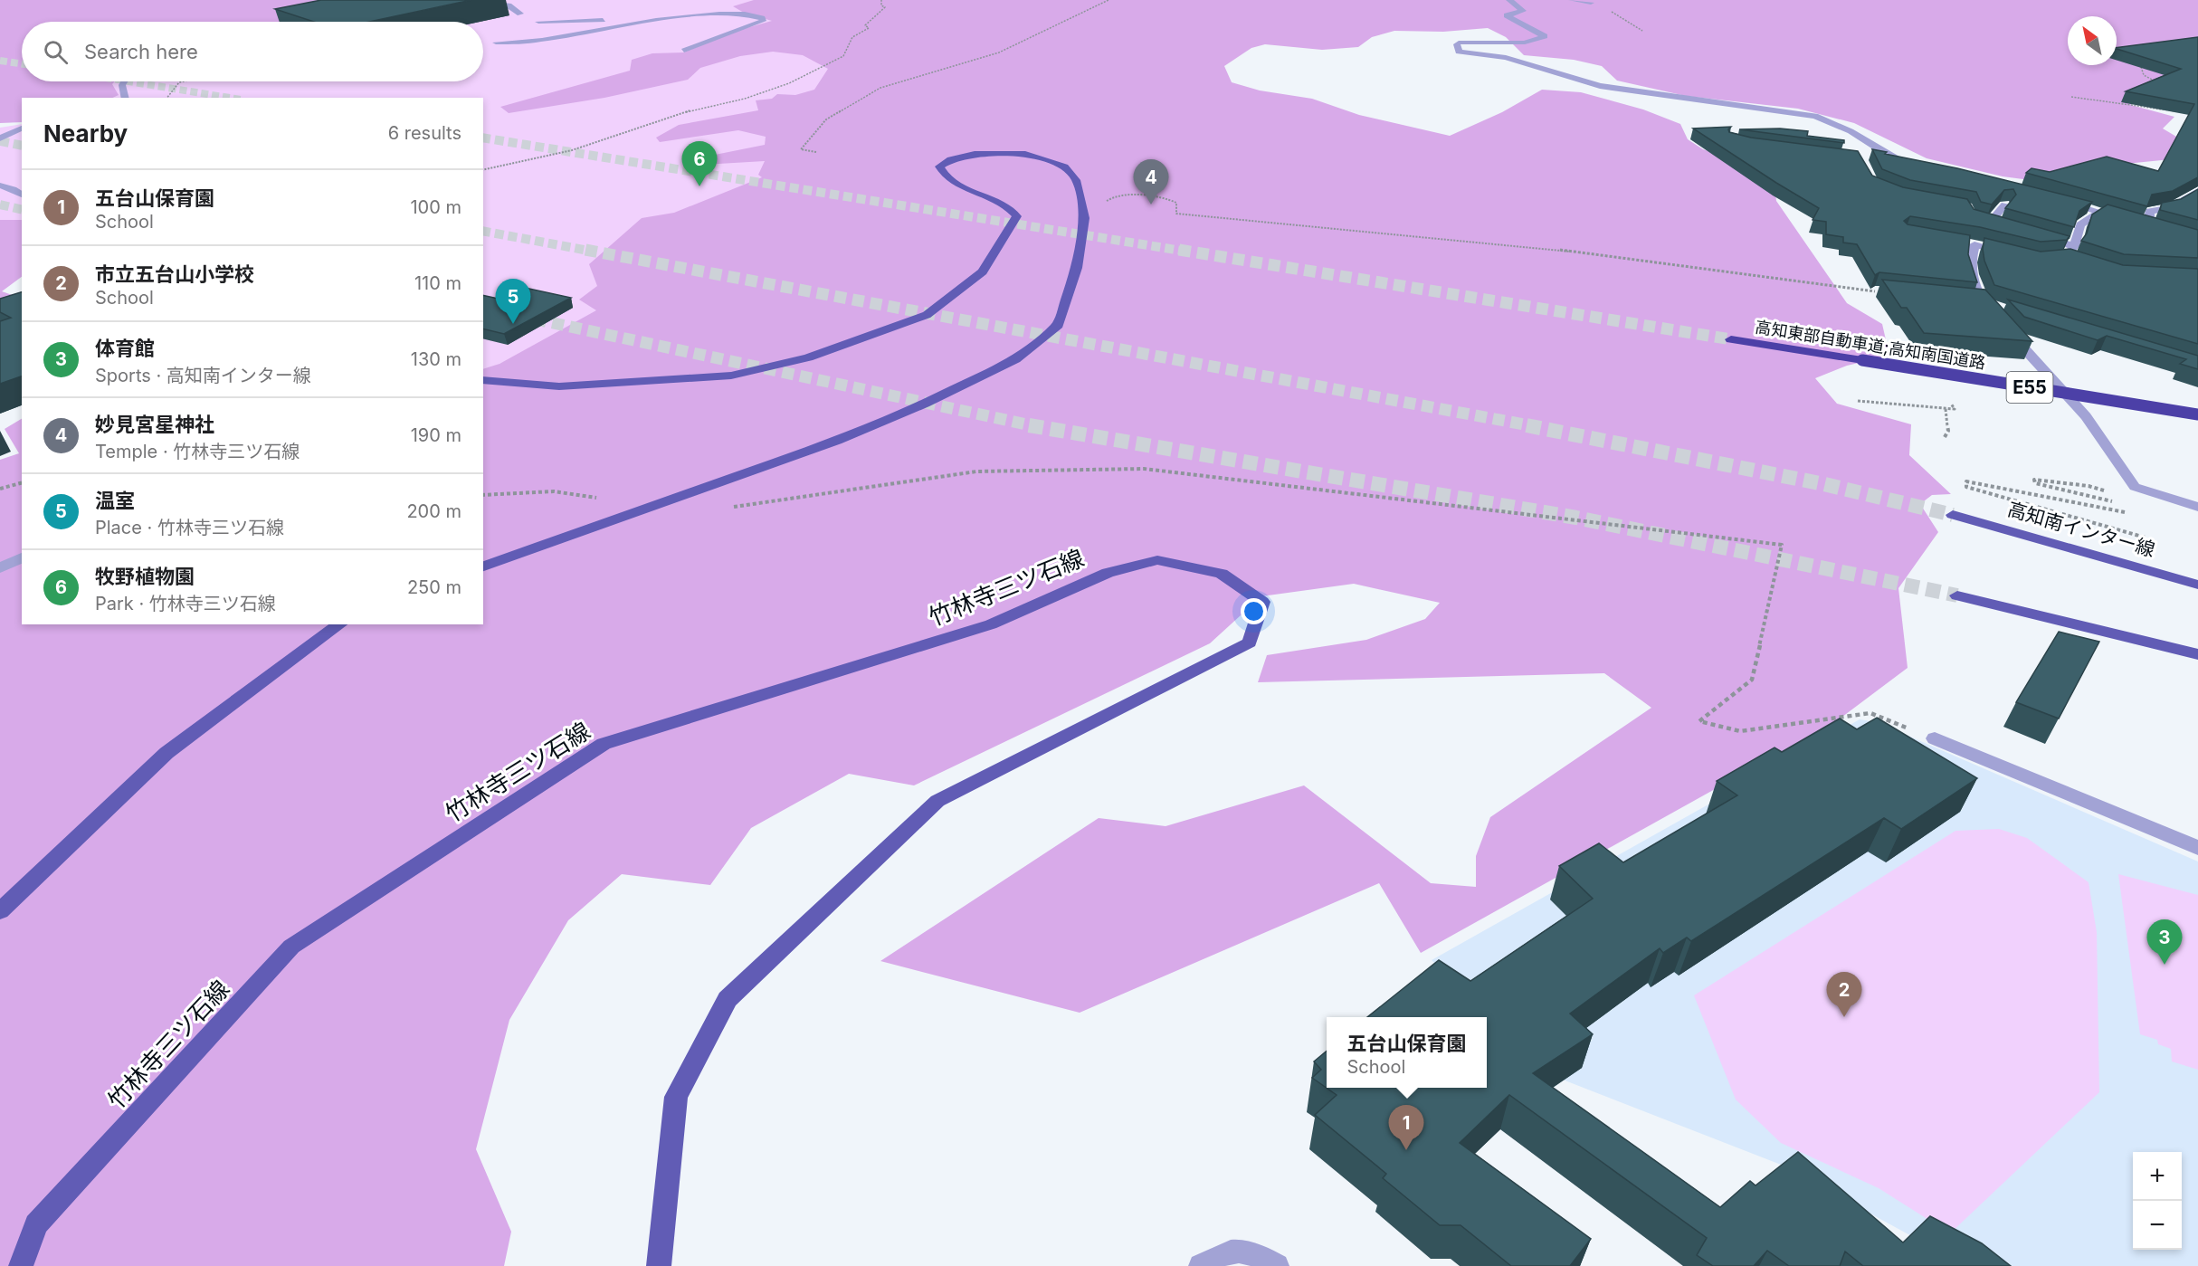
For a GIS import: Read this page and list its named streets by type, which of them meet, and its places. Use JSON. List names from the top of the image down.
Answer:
{
  "streets": {
    "highway": ["高知東部自動車道;高知南国道路", "E55"],
    "main road": ["高知南インター線", "竹林寺三ツ石線"]
  },
  "north": "top left",
  "page": {
    "search": "Search here",
    "heading": ["Nearby", "6 results"],
    "pins": [
      "6",
      "4",
      "5",
      "3",
      "2",
      "1"
    ],
    "list": [
      {
        "mark": "1",
        "name": "五台山保育園",
        "note": "School",
        "value": "100 m"
      },
      {
        "mark": "2",
        "name": "市立五台山小学校",
        "note": "School",
        "value": "110 m"
      },
      {
        "mark": "3",
        "name": "体育館",
        "note": "Sports · 高知南インター線",
        "value": "130 m"
      },
      {
        "mark": "4",
        "name": "妙見宮星神社",
        "note": "Temple · 竹林寺三ツ石線",
        "value": "190 m"
      },
      {
        "mark": "5",
        "name": "温室",
        "note": "Place · 竹林寺三ツ石線",
        "value": "200 m"
      },
      {
        "mark": "6",
        "name": "牧野植物園",
        "note": "Park · 竹林寺三ツ石線",
        "value": "250 m"
      }
    ],
    "popup": ["五台山保育園", "School"],
    "map_buttons": ["+", "−"]
  }
}
